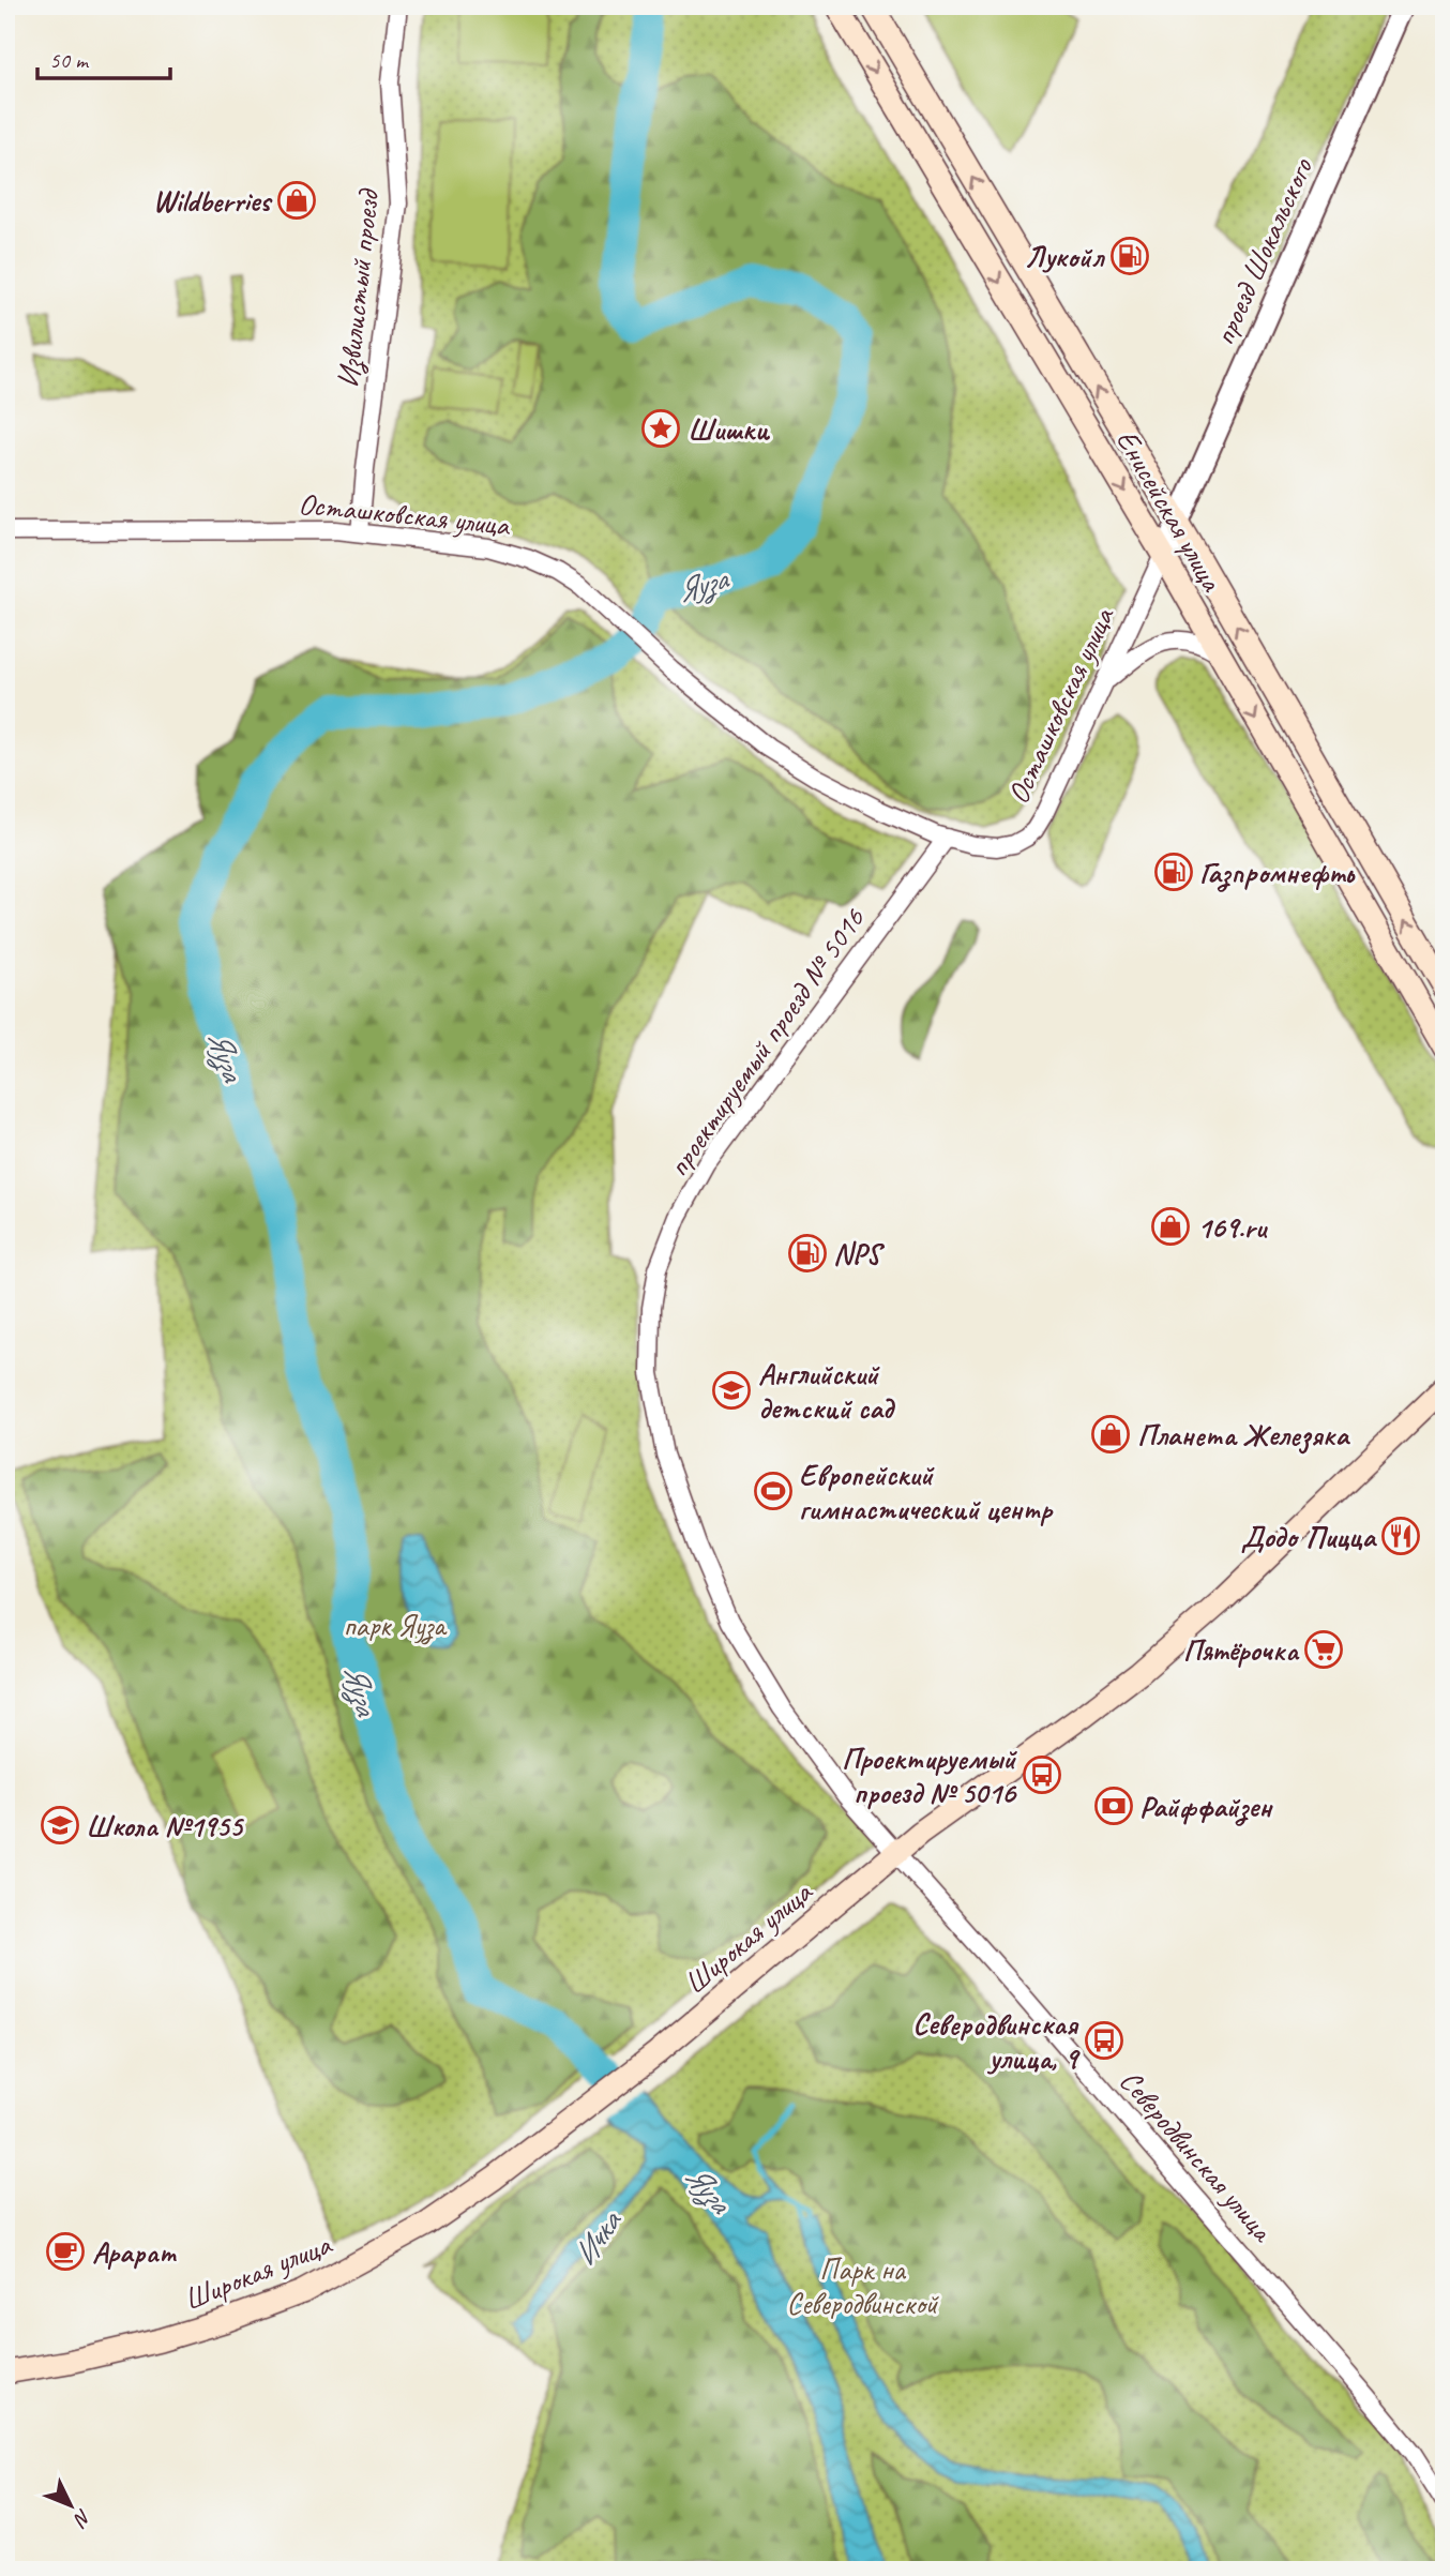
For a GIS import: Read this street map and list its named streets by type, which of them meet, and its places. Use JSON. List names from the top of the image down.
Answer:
{
  "streets": {
    "main road": ["Енисейская улица", "Широкая улица"],
    "street": [
      "проезд Шокальского",
      "Извилистый проезд",
      "Осташковская улица",
      "проектируемый проезд № 5016",
      "Северодвинская улица"
    ]
  },
  "crossings": [
    ["проезд Шокальского", "Енисейская улица"],
    ["проезд Шокальского", "Осташковская улица"],
    ["Извилистый проезд", "Осташковская улица"],
    ["Енисейская улица", "Осташковская улица"],
    ["Осташковская улица", "проектируемый проезд № 5016"],
    ["проектируемый проезд № 5016", "Широкая улица"],
    ["проектируемый проезд № 5016", "Северодвинская улица"],
    ["Широкая улица", "Северодвинская улица"]
  ],
  "water": ["Яуза", "Ичка"],
  "parks": ["парк Яуза", "Парк на Северодвинской"],
  "places": {
    "shop": ["Wildberries", "169.ru", "Планета Железяка"],
    "fuel station": ["Лукойл", "Газпромнефть", "NPS"],
    "place": ["Шишки"],
    "school or university": ["Английский детский сад", "Школа №1955"],
    "sports": ["Европейский гимнастический центр"],
    "restaurant": ["Додо Пицца"],
    "supermarket": ["Пятёрочка"],
    "bus stop": ["Проектируемый проезд № 5016", "Северодвинская улица, 9"],
    "bank": ["Райффайзен"],
    "cafe": ["Арарат"]
  },
  "scale_bar": "50 m",
  "north": "bottom right"
}
